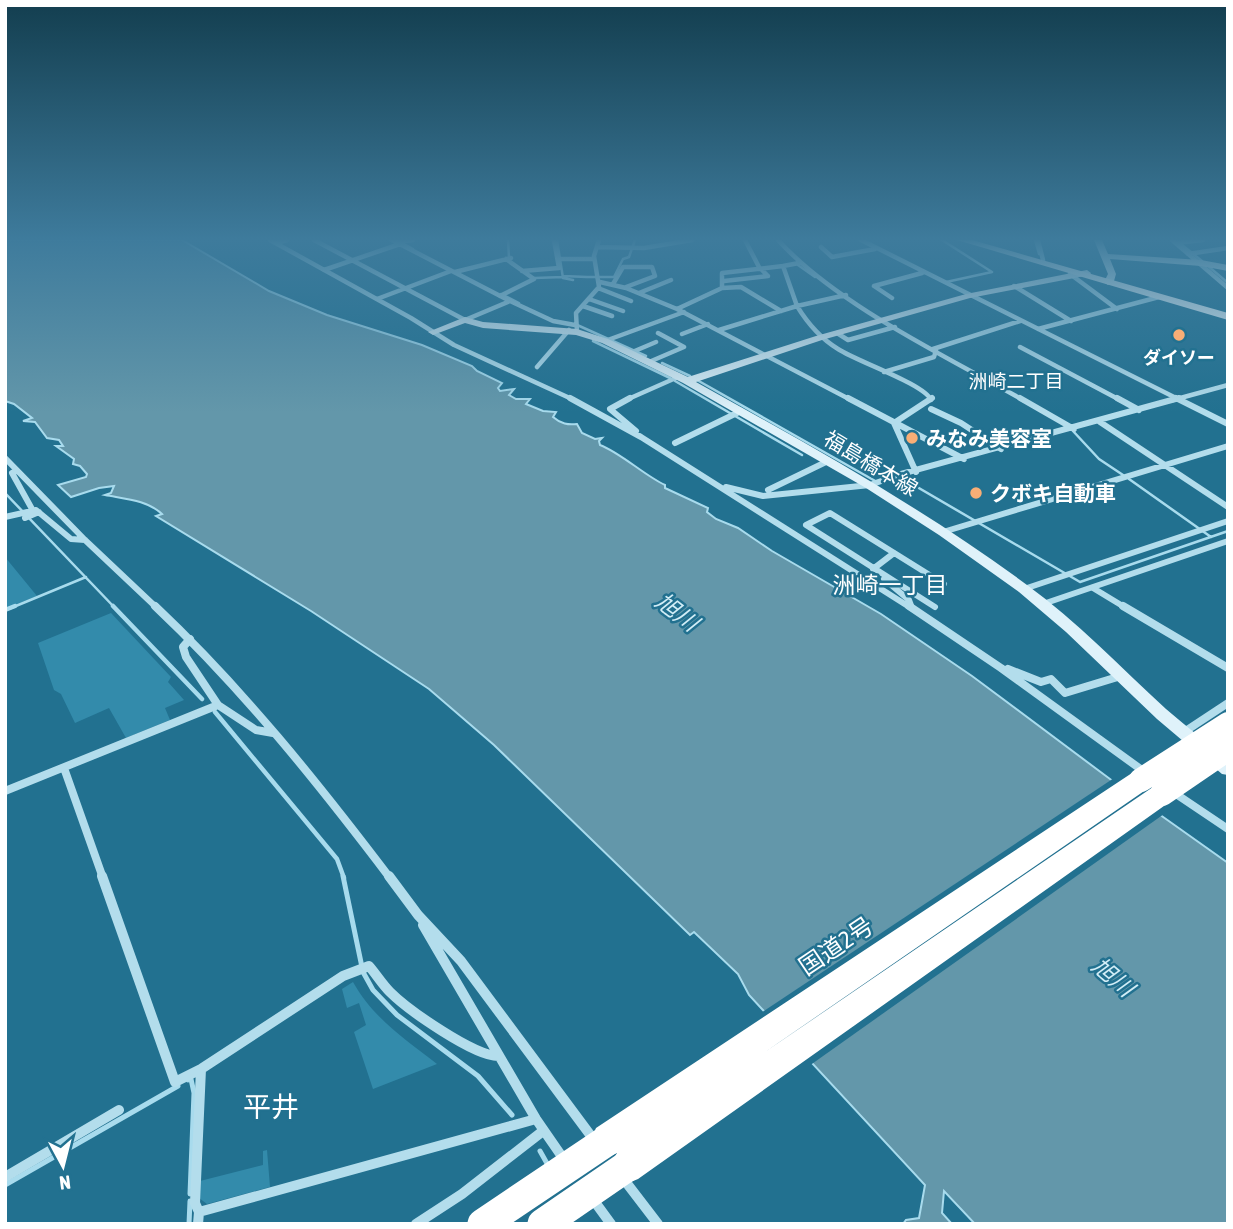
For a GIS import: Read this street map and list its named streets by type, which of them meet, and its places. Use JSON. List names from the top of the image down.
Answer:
{
  "streets": {
    "highway": ["国道2号"],
    "main road": ["福島橋本線"]
  },
  "districts": ["洲崎二丁目", "洲崎一丁目", "平井"],
  "water": ["旭川"],
  "places": ["ダイソー", "みなみ美容室", "クボキ自動車"],
  "north": "bottom"
}
